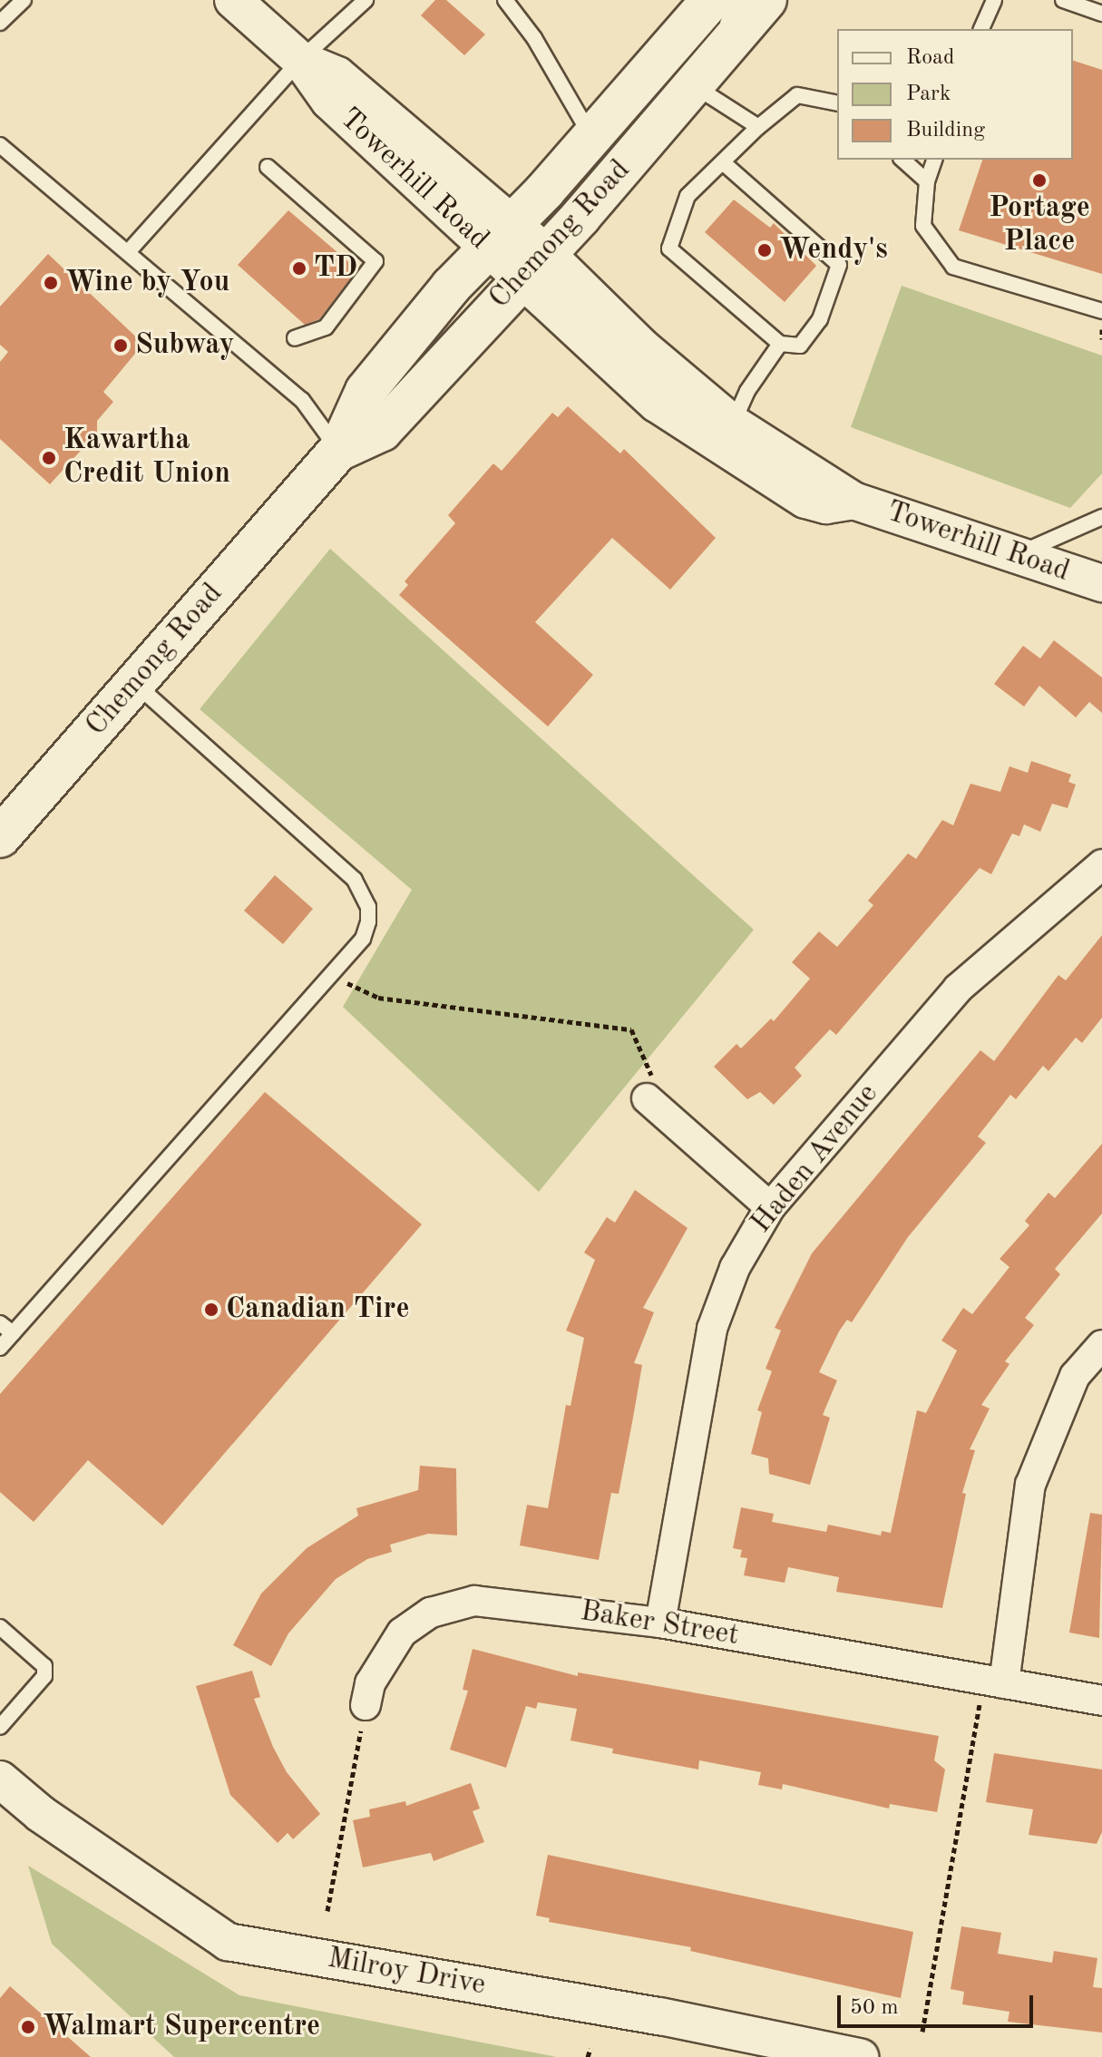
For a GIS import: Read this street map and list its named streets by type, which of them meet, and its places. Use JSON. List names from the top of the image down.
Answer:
{
  "streets": {
    "main road": ["Chemong Road"],
    "street": [
      "Towerhill Road",
      "Haden Avenue",
      "Baker Street",
      "Milroy Drive"
    ]
  },
  "crossings": [
    ["Towerhill Road", "Chemong Road"],
    ["Haden Avenue", "Baker Street"]
  ],
  "places": [
    "Portage Place",
    "Wendy's",
    "TD",
    "Wine by You",
    "Subway",
    "Kawartha Credit Union",
    "Canadian Tire",
    "Walmart Supercentre"
  ],
  "legend": ["Road", "Park", "Building"],
  "scale_bar": "50 m"
}
